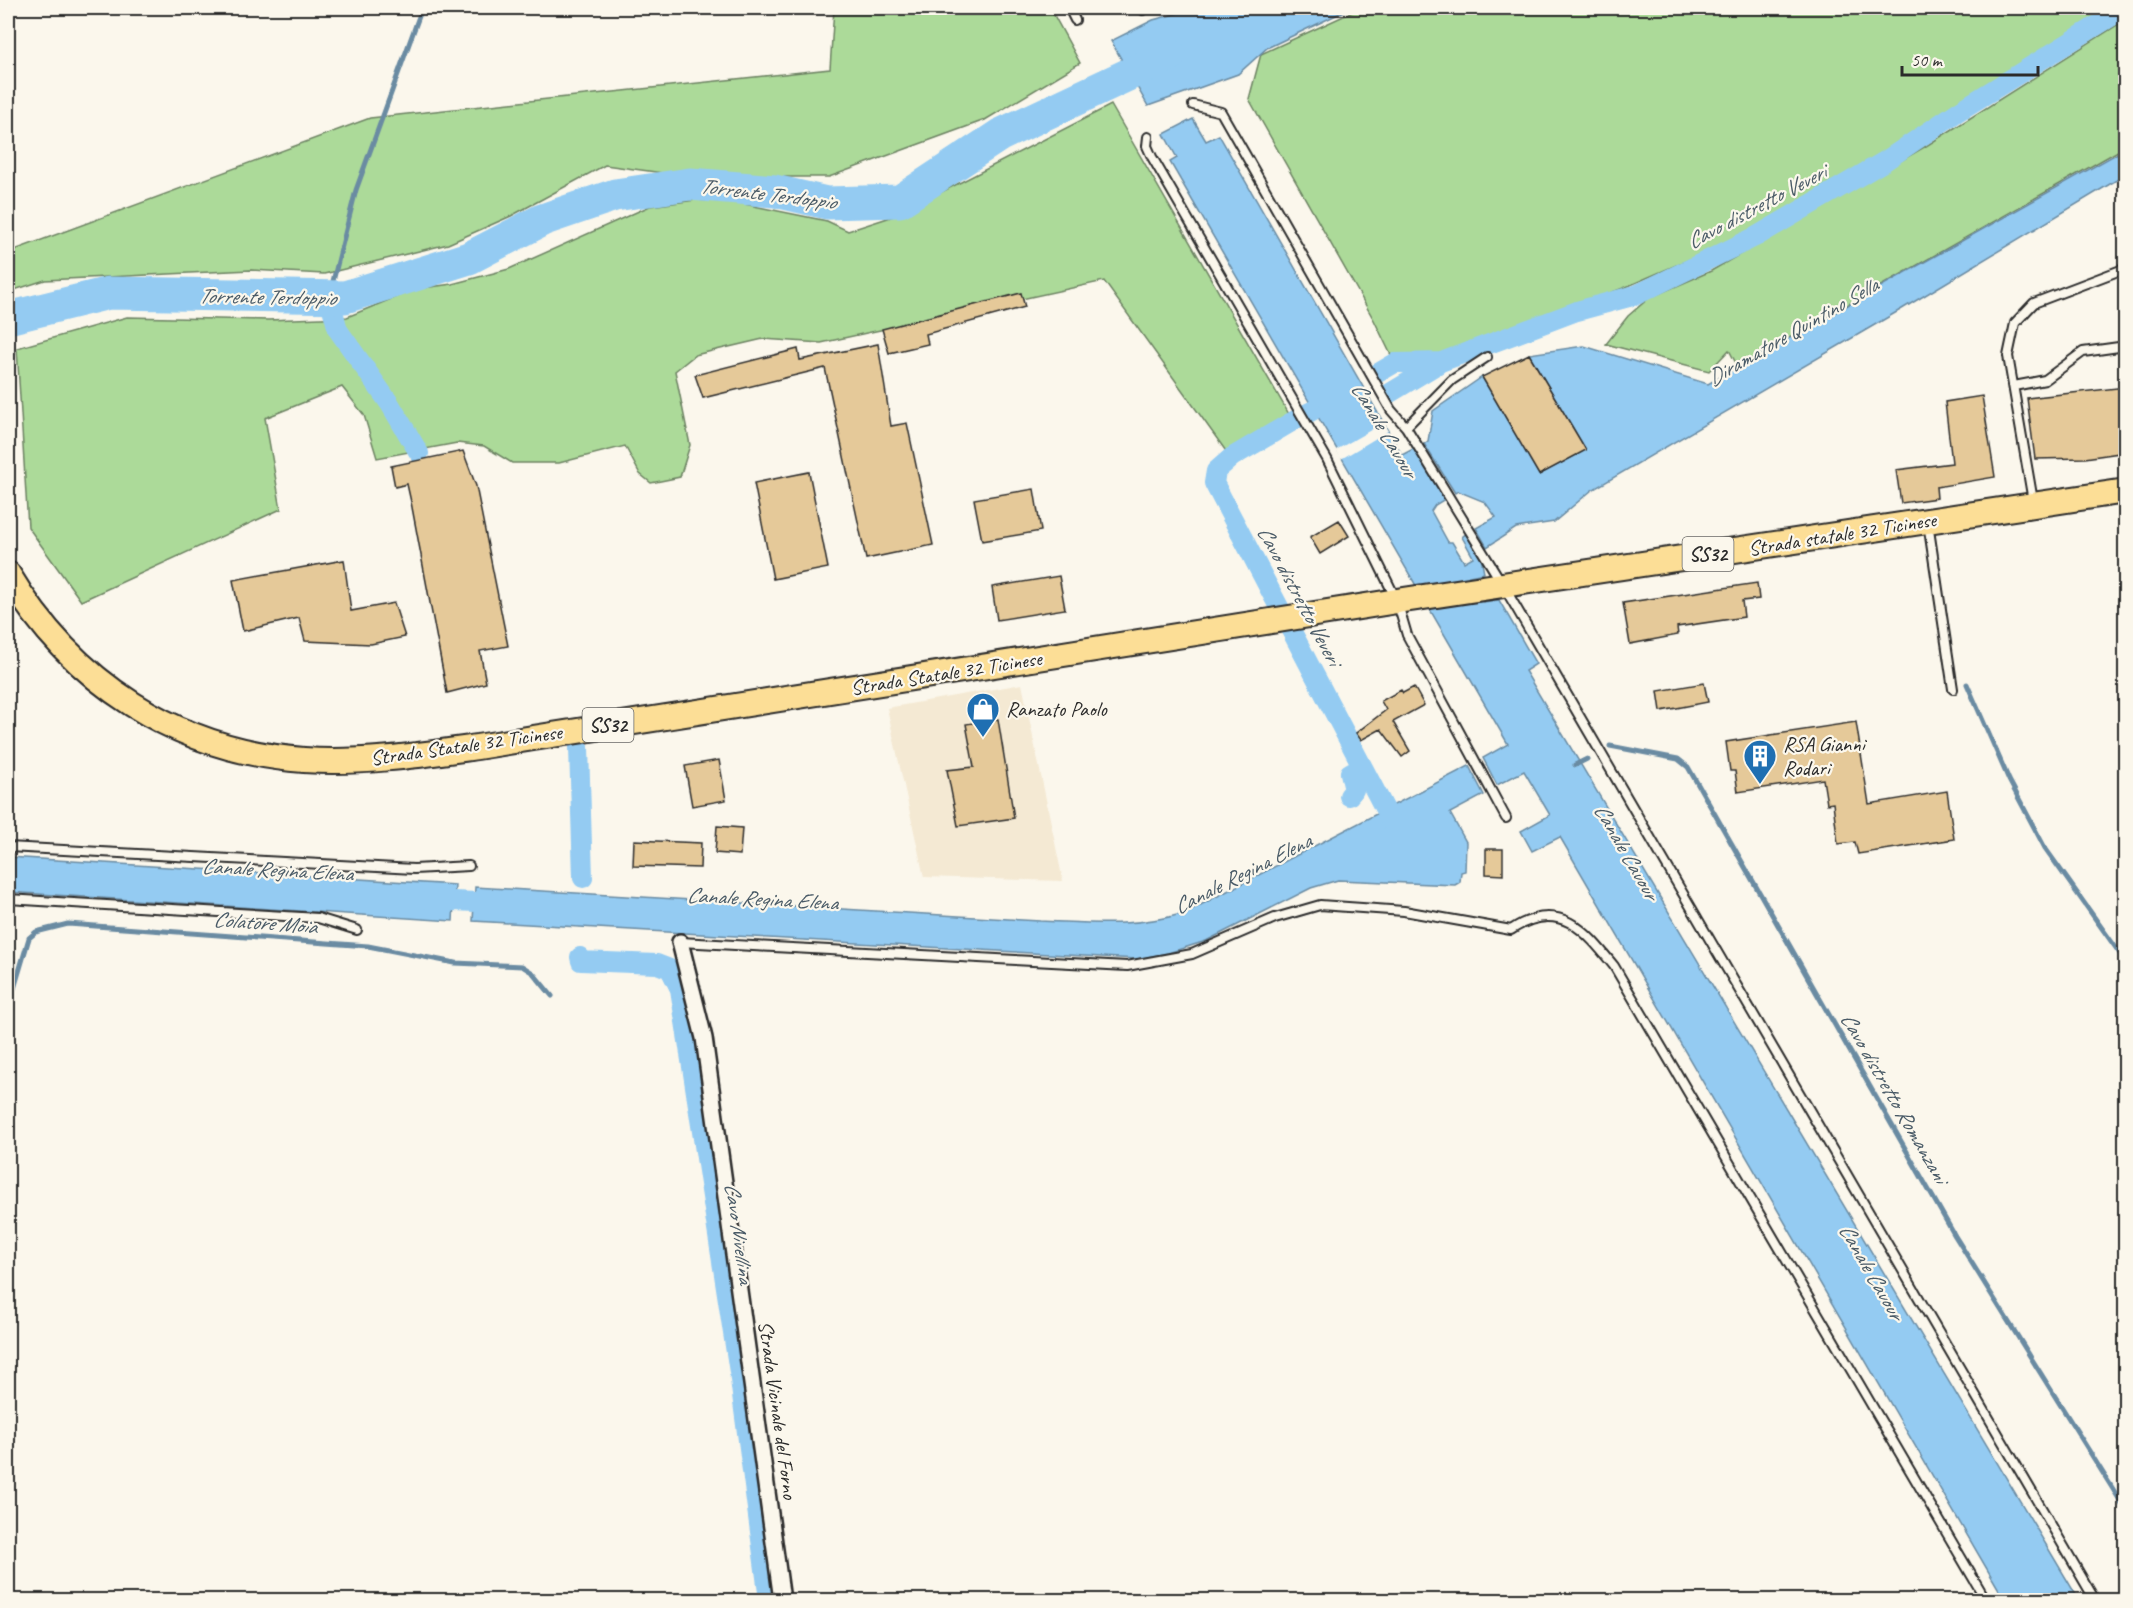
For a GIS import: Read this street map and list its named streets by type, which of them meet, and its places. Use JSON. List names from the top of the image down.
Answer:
{
  "streets": {
    "main road": ["Strada statale 32 Ticinese", "SS32", "Strada Statale 32 Ticinese"],
    "street": ["Strada Vicinale del Forno"]
  },
  "crossings": [
    ["Strada statale 32 Ticinese", "Strada Statale 32 Ticinese"]
  ],
  "water": [
    "Torrente Terdoppio",
    "Cavo distretto Veveri",
    "Diramatore Quintino Sella",
    "Canale Cavour",
    "Canale Regina Elena",
    "Colatore Moia",
    "Cavo distretto Romanzani",
    "Cavo Nivellina"
  ],
  "places": {
    "shop": ["Ranzato Paolo"],
    "building": ["RSA Gianni Rodari"]
  },
  "scale_bar": "50 m"
}
